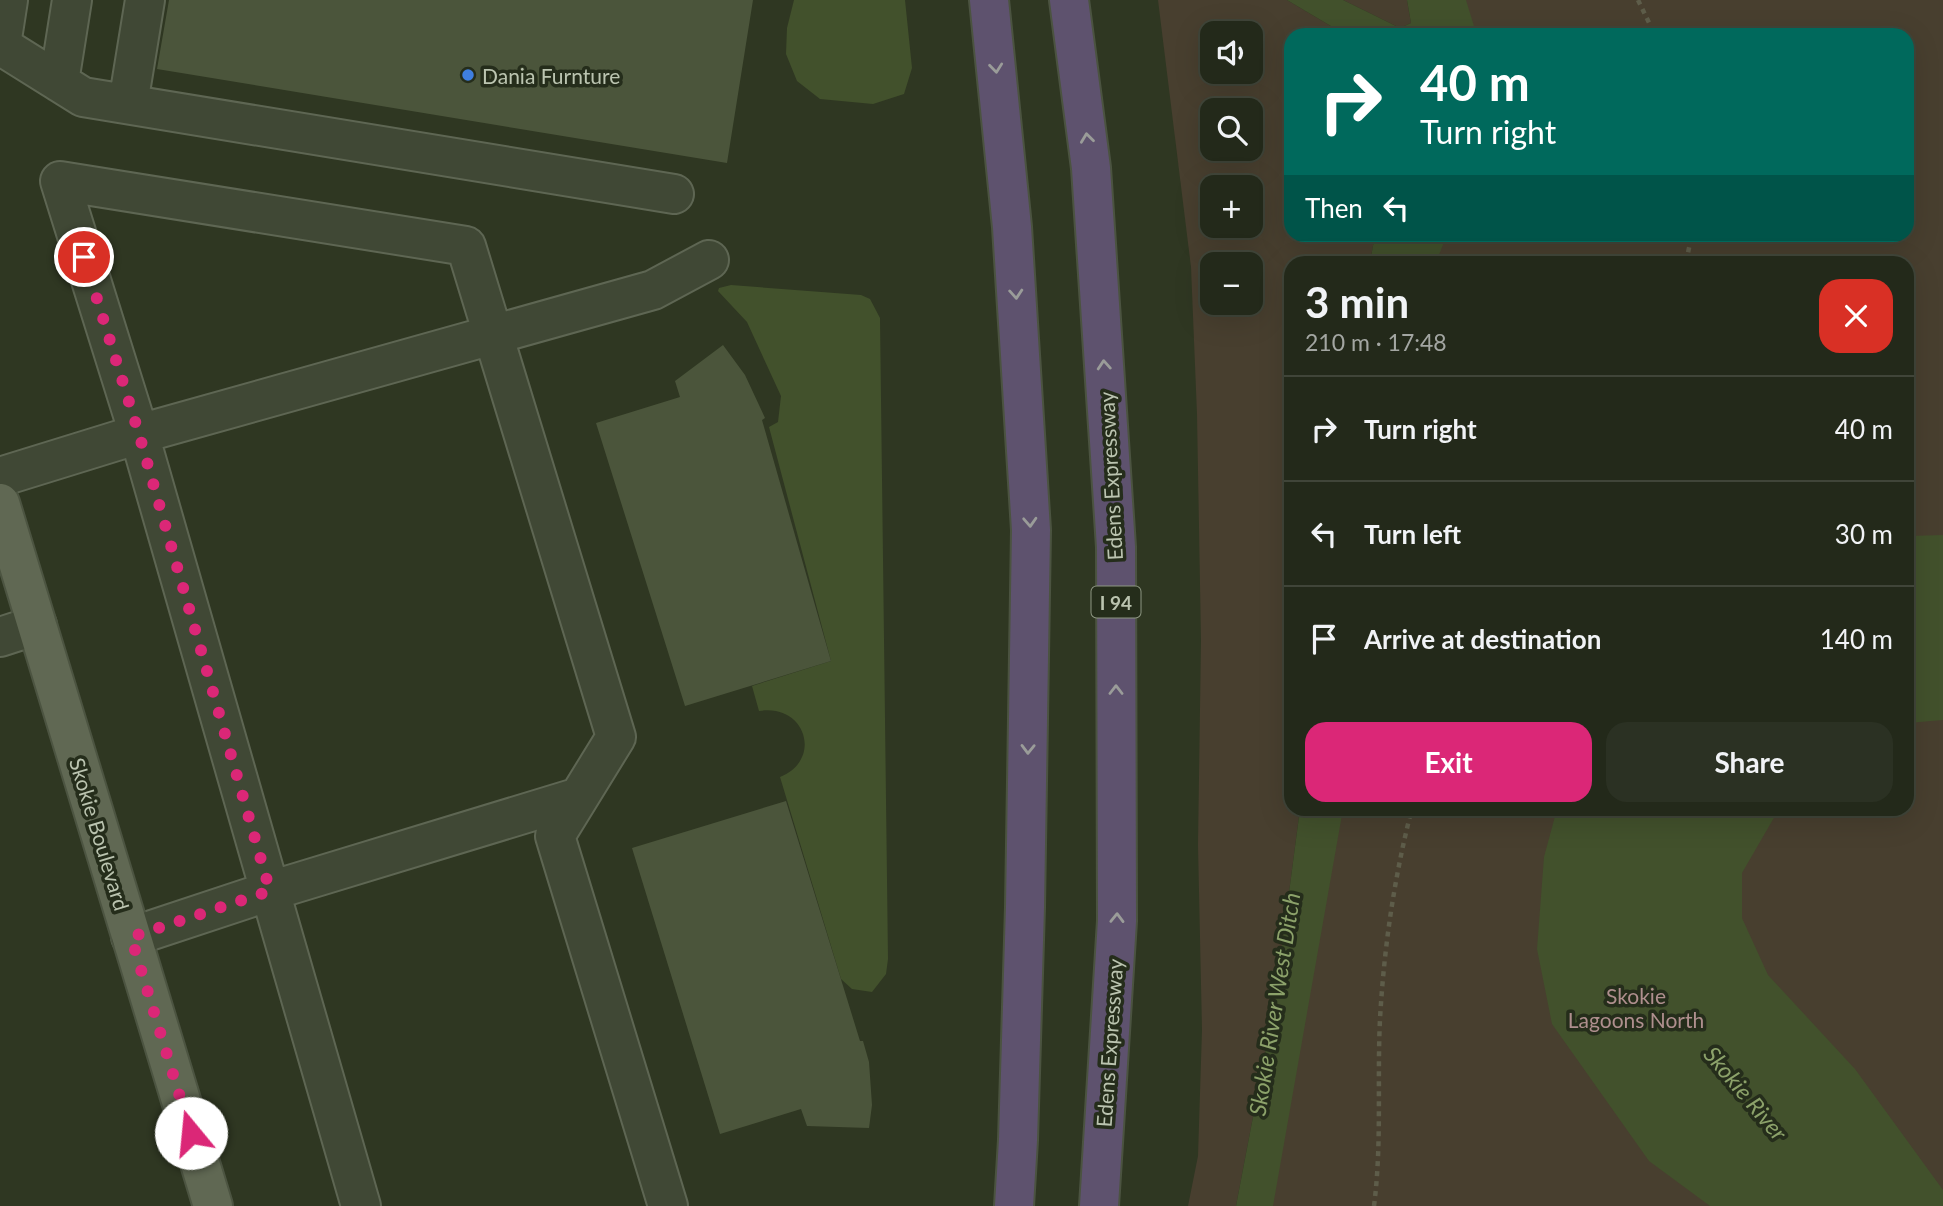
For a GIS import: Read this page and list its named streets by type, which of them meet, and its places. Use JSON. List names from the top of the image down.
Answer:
{
  "streets": {
    "highway": ["Edens Expressway", "I 94"],
    "main road": ["Skokie Boulevard"]
  },
  "water": ["Skokie River West Ditch", "Skokie River"],
  "parks": ["Skokie Lagoons North"],
  "places": ["Dania Furnture"],
  "page": {
    "map_buttons": ["+", "−"],
    "turn": ["40 m", "Turn right"],
    "then": "Then",
    "heading": ["3 min", "210 m · 17:48"],
    "list": [
      {
        "name": "Turn right",
        "value": "40 m"
      },
      {
        "name": "Turn left",
        "value": "30 m"
      },
      {
        "name": "Arrive at destination",
        "value": "140 m"
      }
    ],
    "buttons": ["Exit", "Share"]
  }
}
